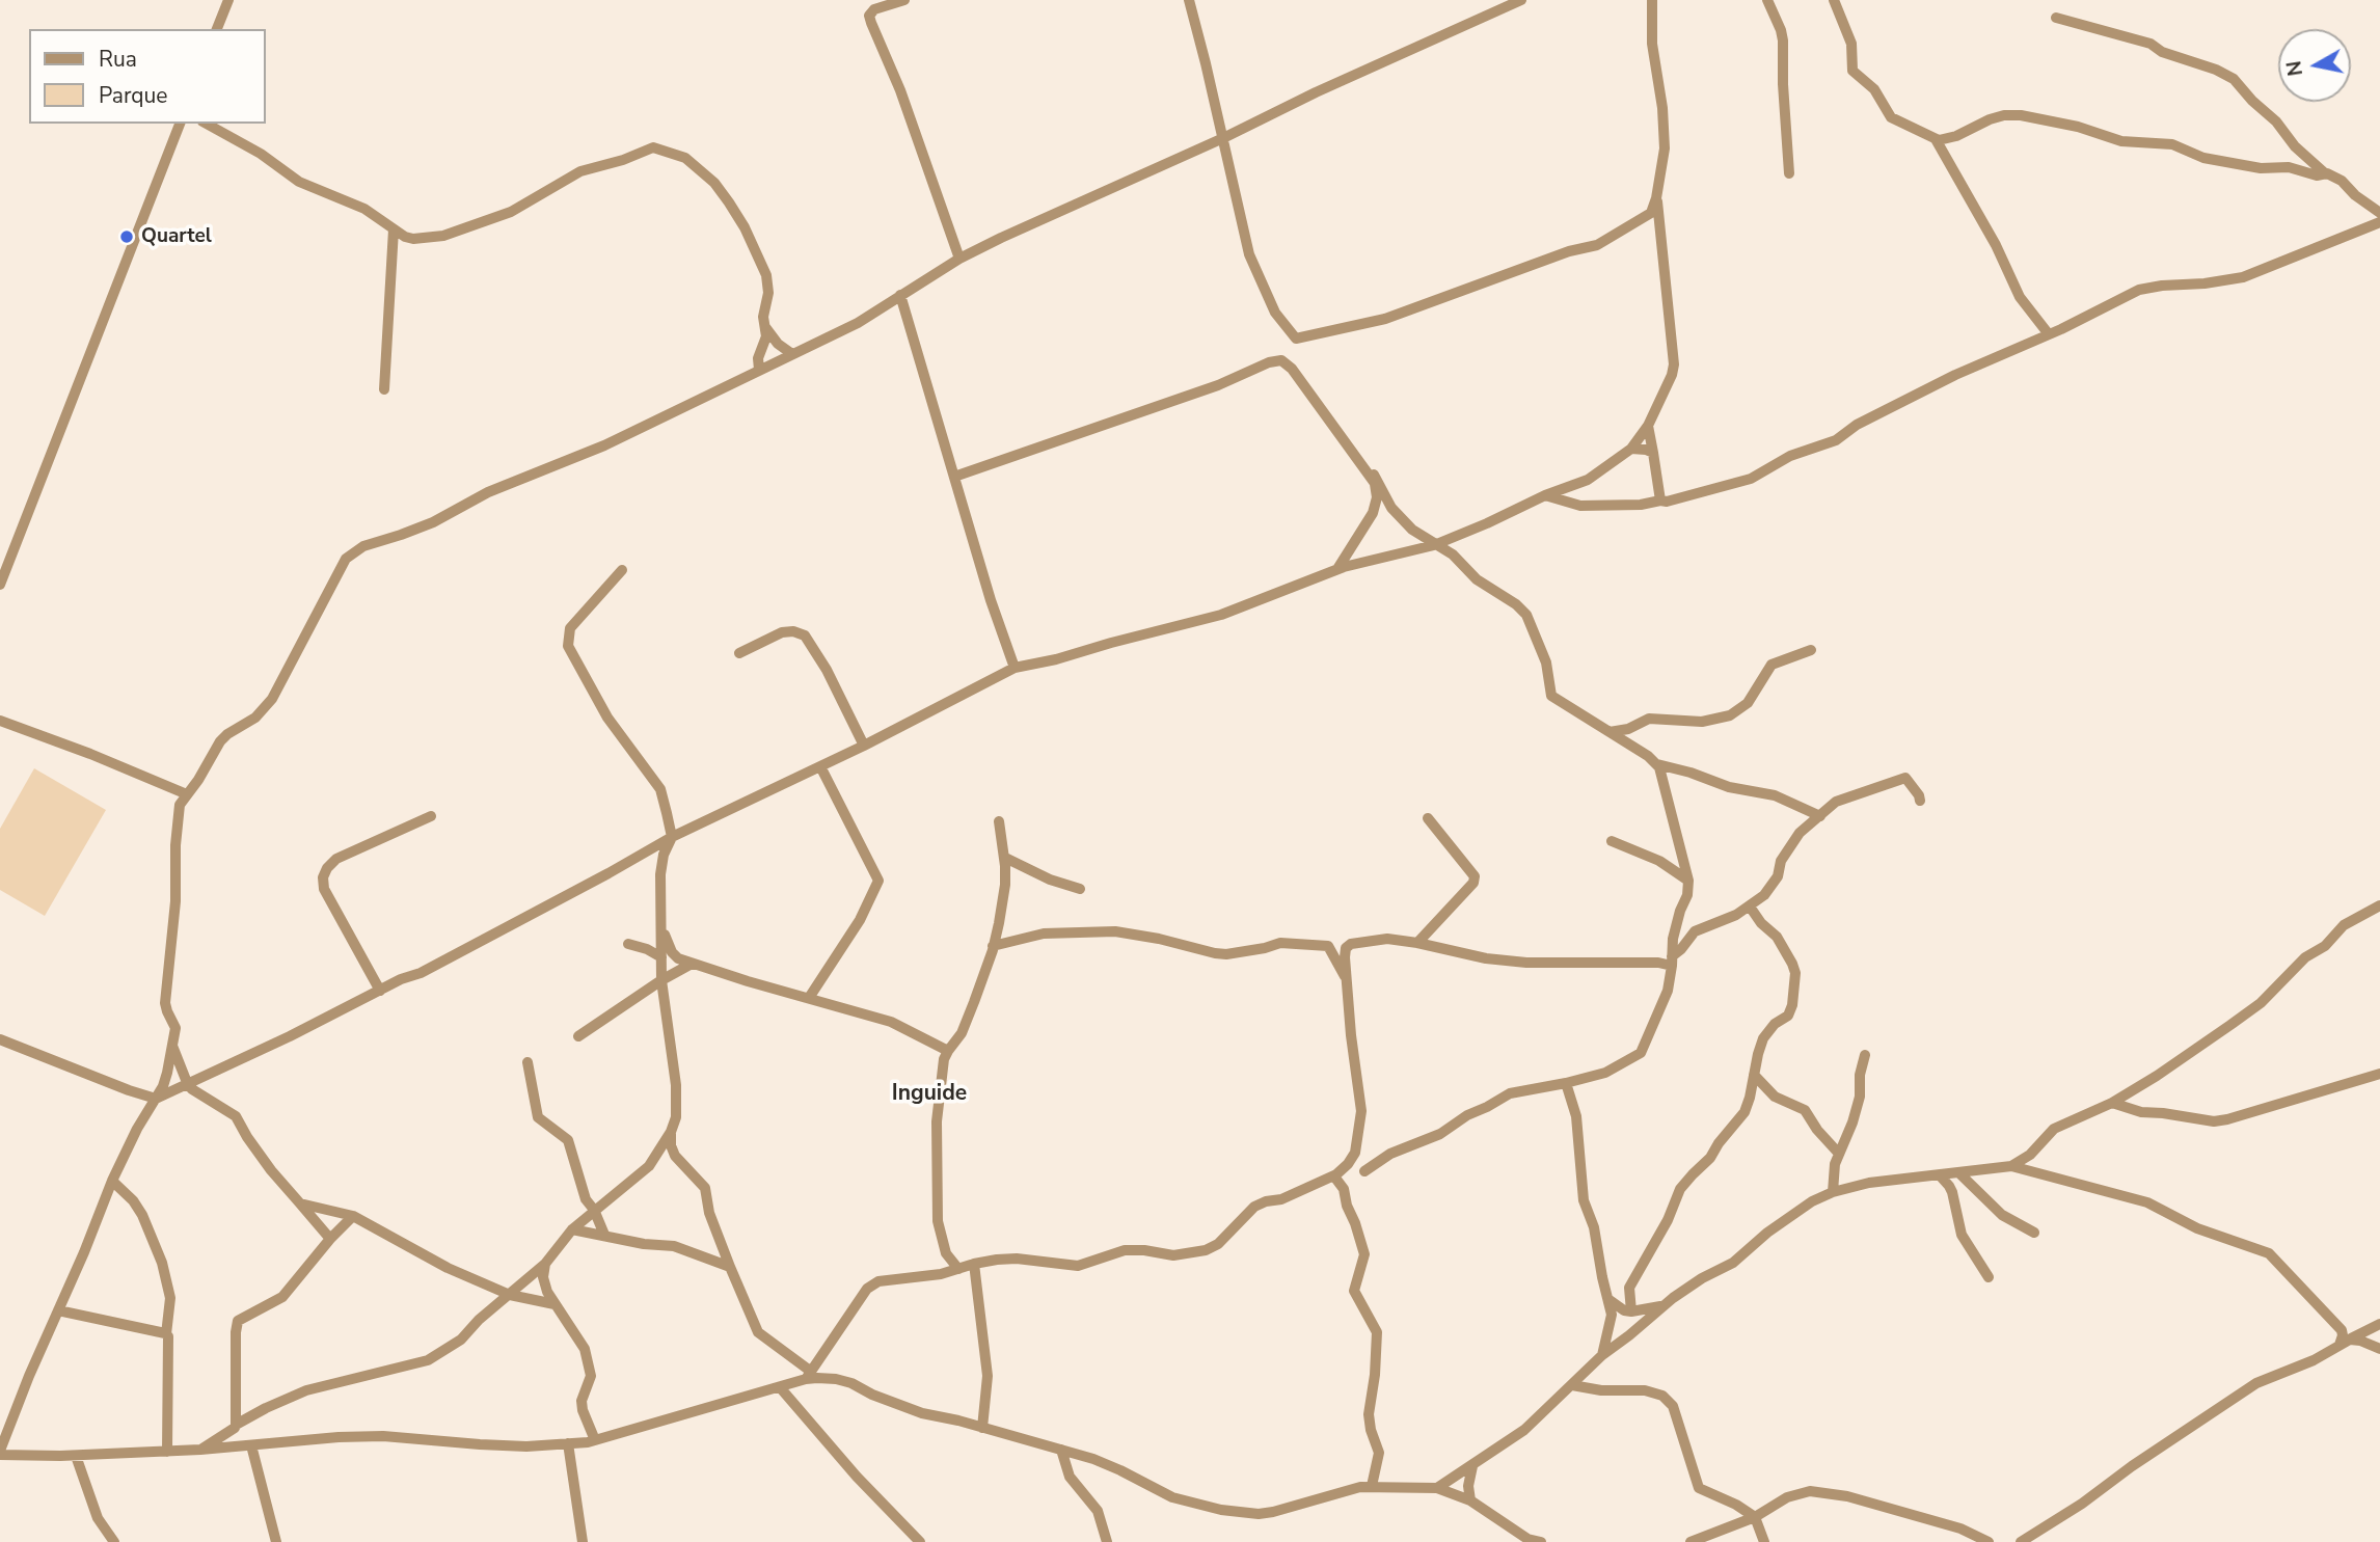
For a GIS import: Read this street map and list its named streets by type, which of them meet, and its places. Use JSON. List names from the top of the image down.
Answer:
{
  "districts": ["Inguide"],
  "places": ["Quartel"],
  "legend": ["Rua", "Parque"],
  "north": "left"
}
